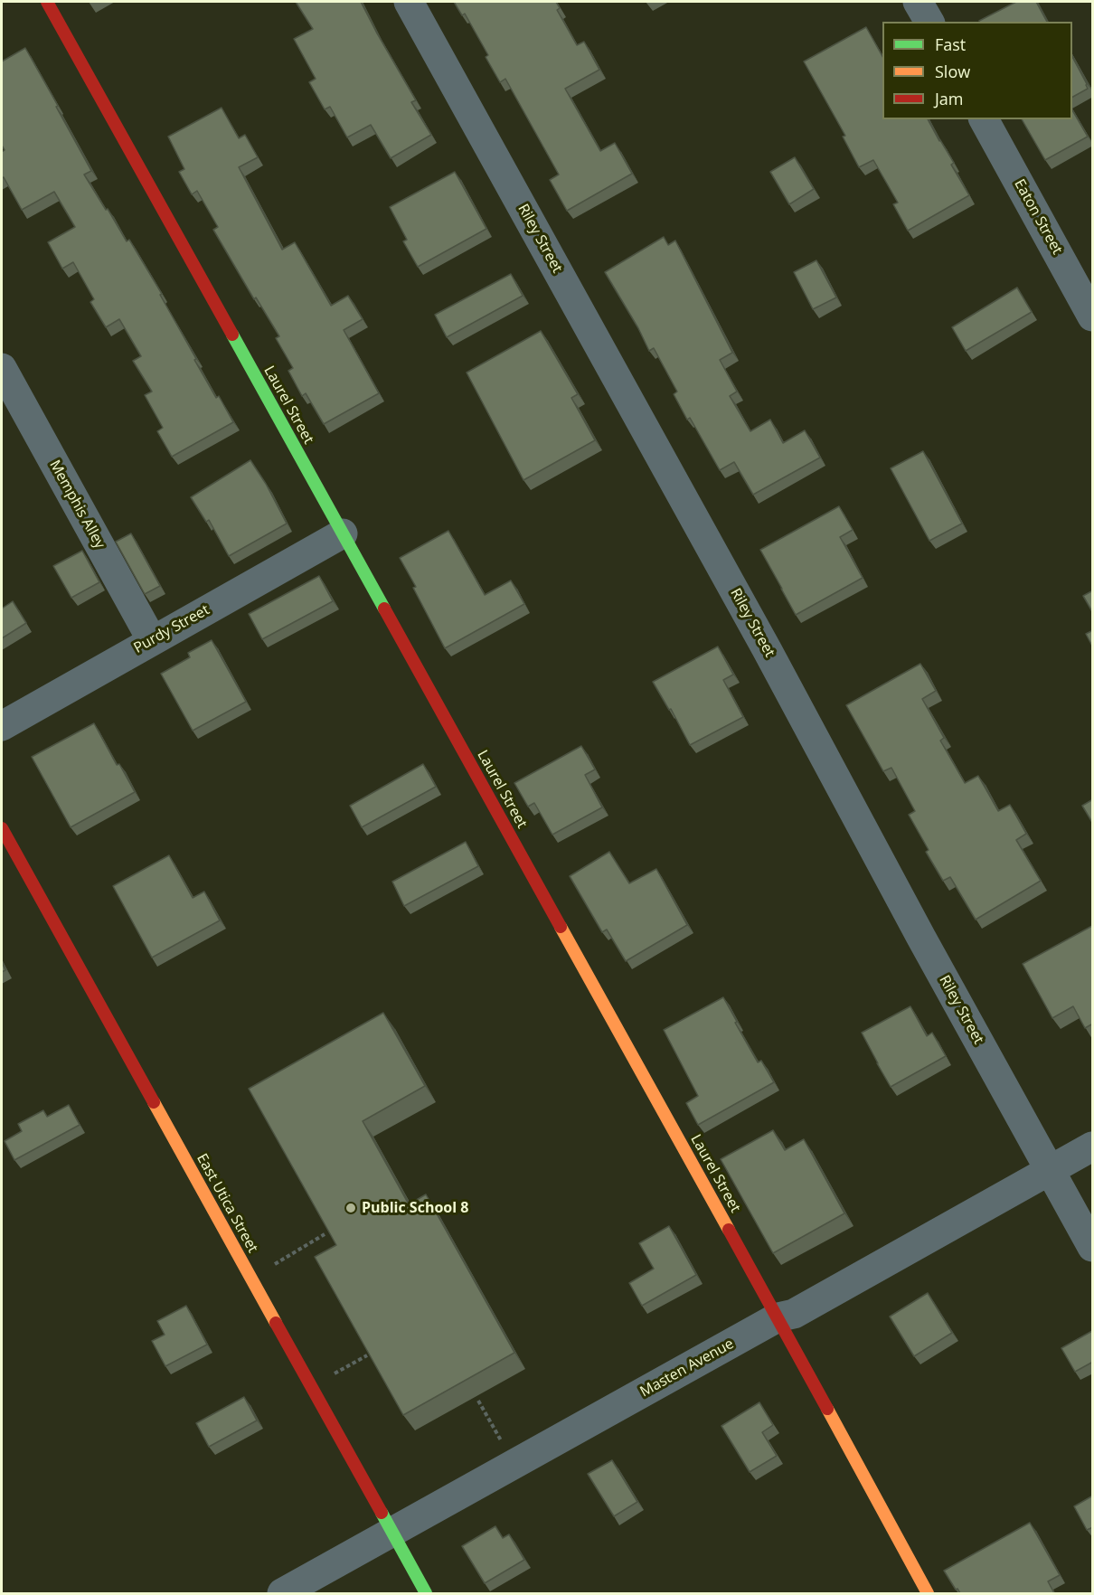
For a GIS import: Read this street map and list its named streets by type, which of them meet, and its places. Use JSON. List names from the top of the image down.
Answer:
{
  "streets": {
    "street": [
      "Eaton Street",
      "Riley Street",
      "Laurel Street",
      "Memphis Alley",
      "Purdy Street",
      "East Utica Street",
      "Masten Avenue"
    ]
  },
  "crossings": [
    ["Riley Street", "Masten Avenue"],
    ["Laurel Street", "Purdy Street"],
    ["Laurel Street", "Masten Avenue"],
    ["Memphis Alley", "Purdy Street"],
    ["East Utica Street", "Masten Avenue"]
  ],
  "places": ["Public School 8"],
  "legend": ["Fast", "Slow", "Jam"]
}
